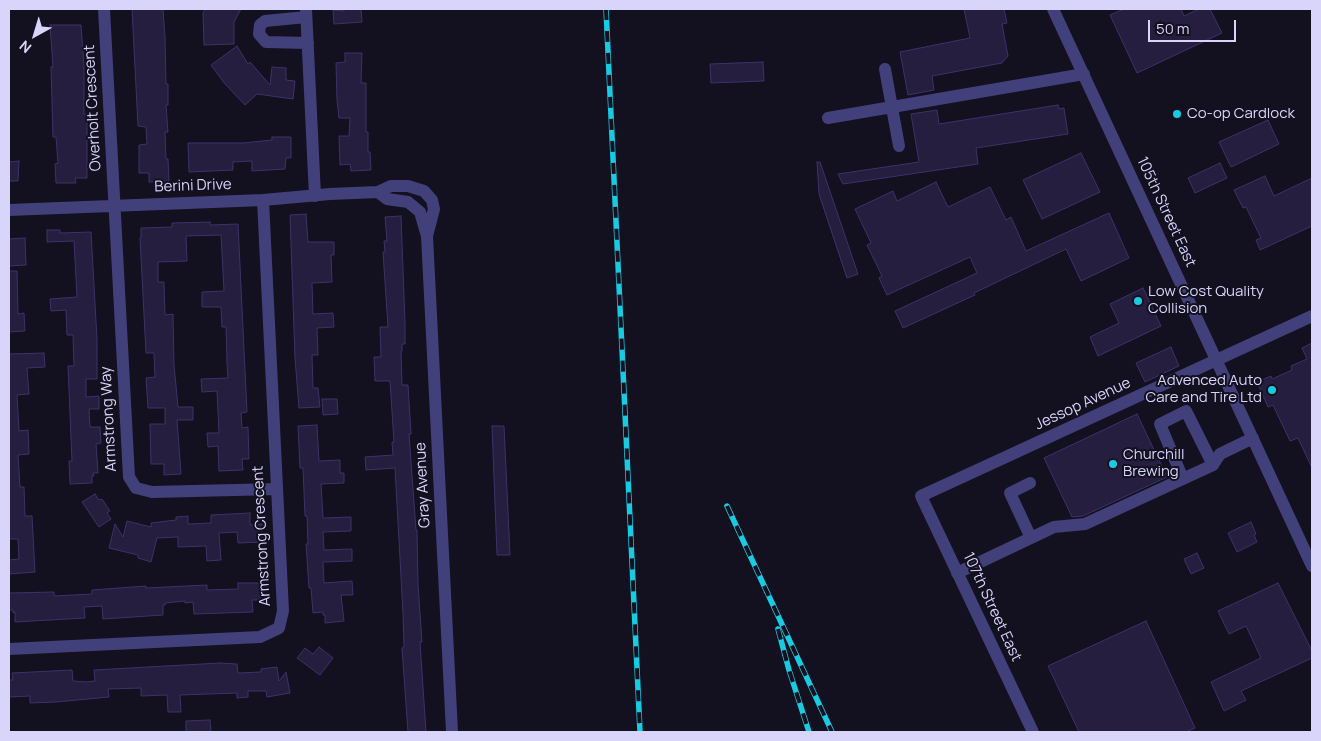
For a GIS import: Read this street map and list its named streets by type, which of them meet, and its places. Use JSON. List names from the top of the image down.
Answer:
{
  "streets": {
    "street": [
      "Overholt Crescent",
      "Berini Drive",
      "105th Street East",
      "Jessop Avenue",
      "Armstrong Way",
      "Gray Avenue",
      "Armstrong Crescent",
      "107th Street East"
    ]
  },
  "crossings": [
    ["Overholt Crescent", "Berini Drive"],
    ["Overholt Crescent", "Armstrong Way"],
    ["Berini Drive", "Armstrong Way"],
    ["Berini Drive", "Gray Avenue"],
    ["Berini Drive", "Armstrong Crescent"],
    ["105th Street East", "Jessop Avenue"],
    ["Jessop Avenue", "107th Street East"],
    ["Armstrong Way", "Armstrong Crescent"]
  ],
  "places": [
    "Co-op Cardlock",
    "Low Cost Quality Collision",
    "Advenced Auto Care and Tire Ltd",
    "Churchill Brewing"
  ],
  "scale_bar": "50 m",
  "north": "bottom left"
}
